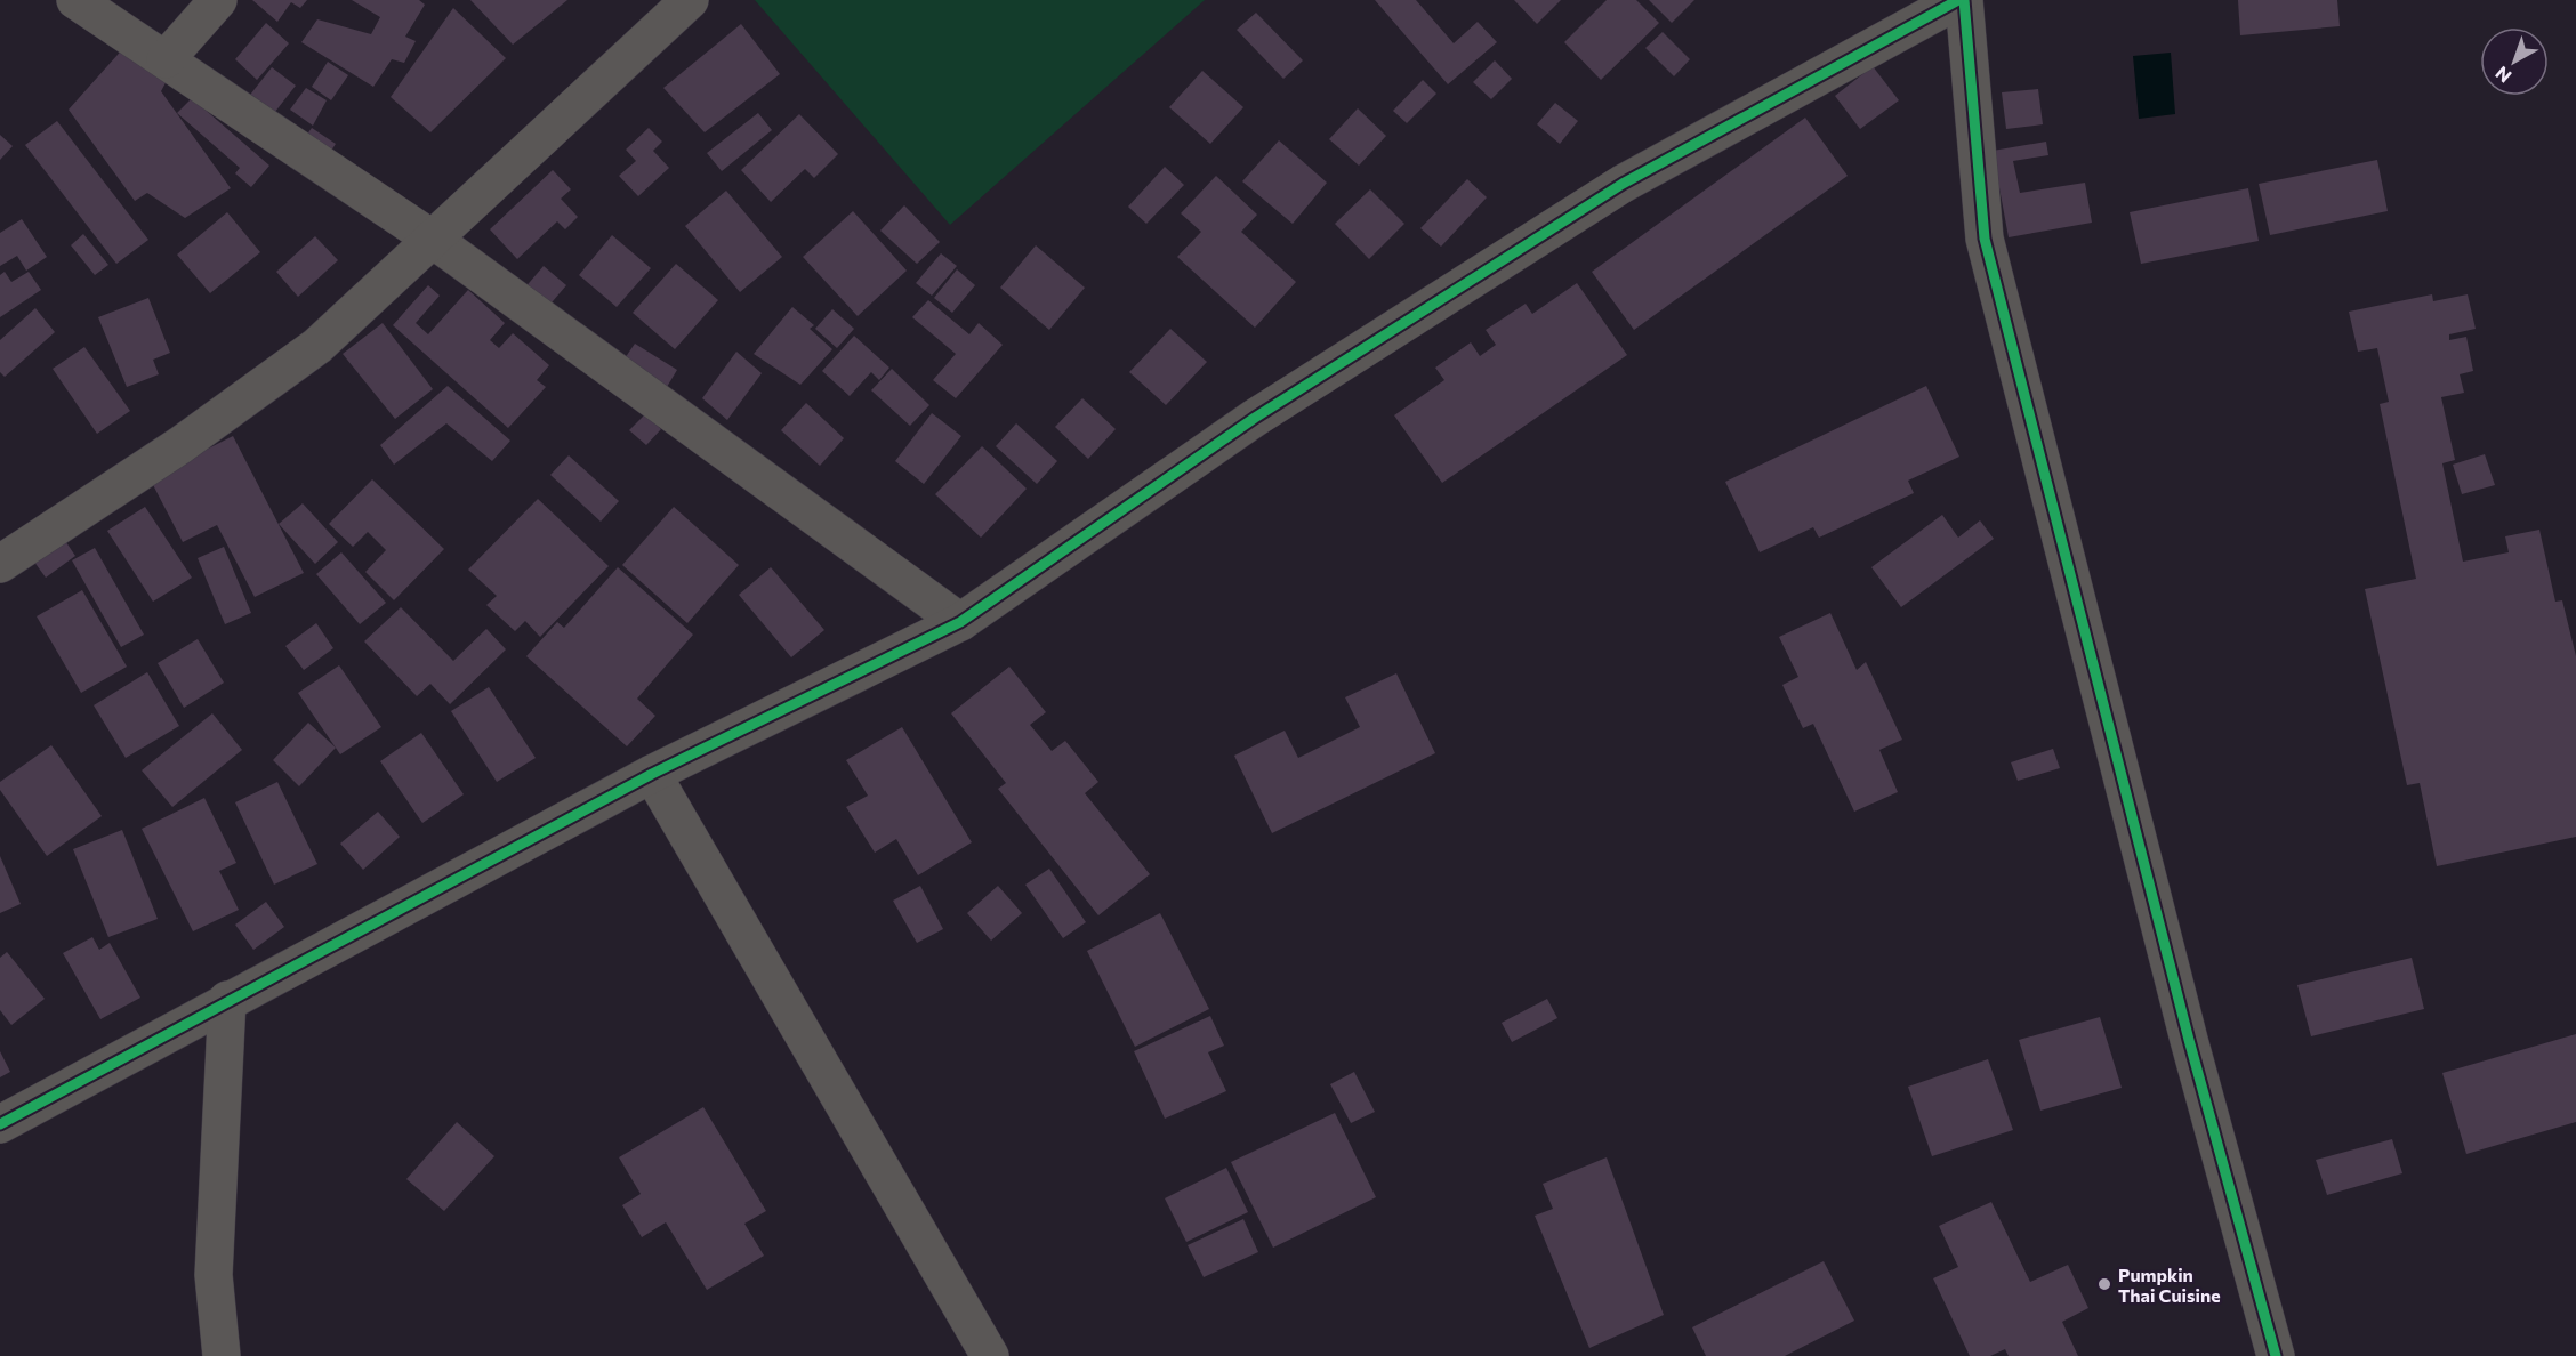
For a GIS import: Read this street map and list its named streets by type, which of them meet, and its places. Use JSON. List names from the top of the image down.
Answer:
{
  "places": ["Pumpkin Thai Cuisine"],
  "north": "bottom left"
}
